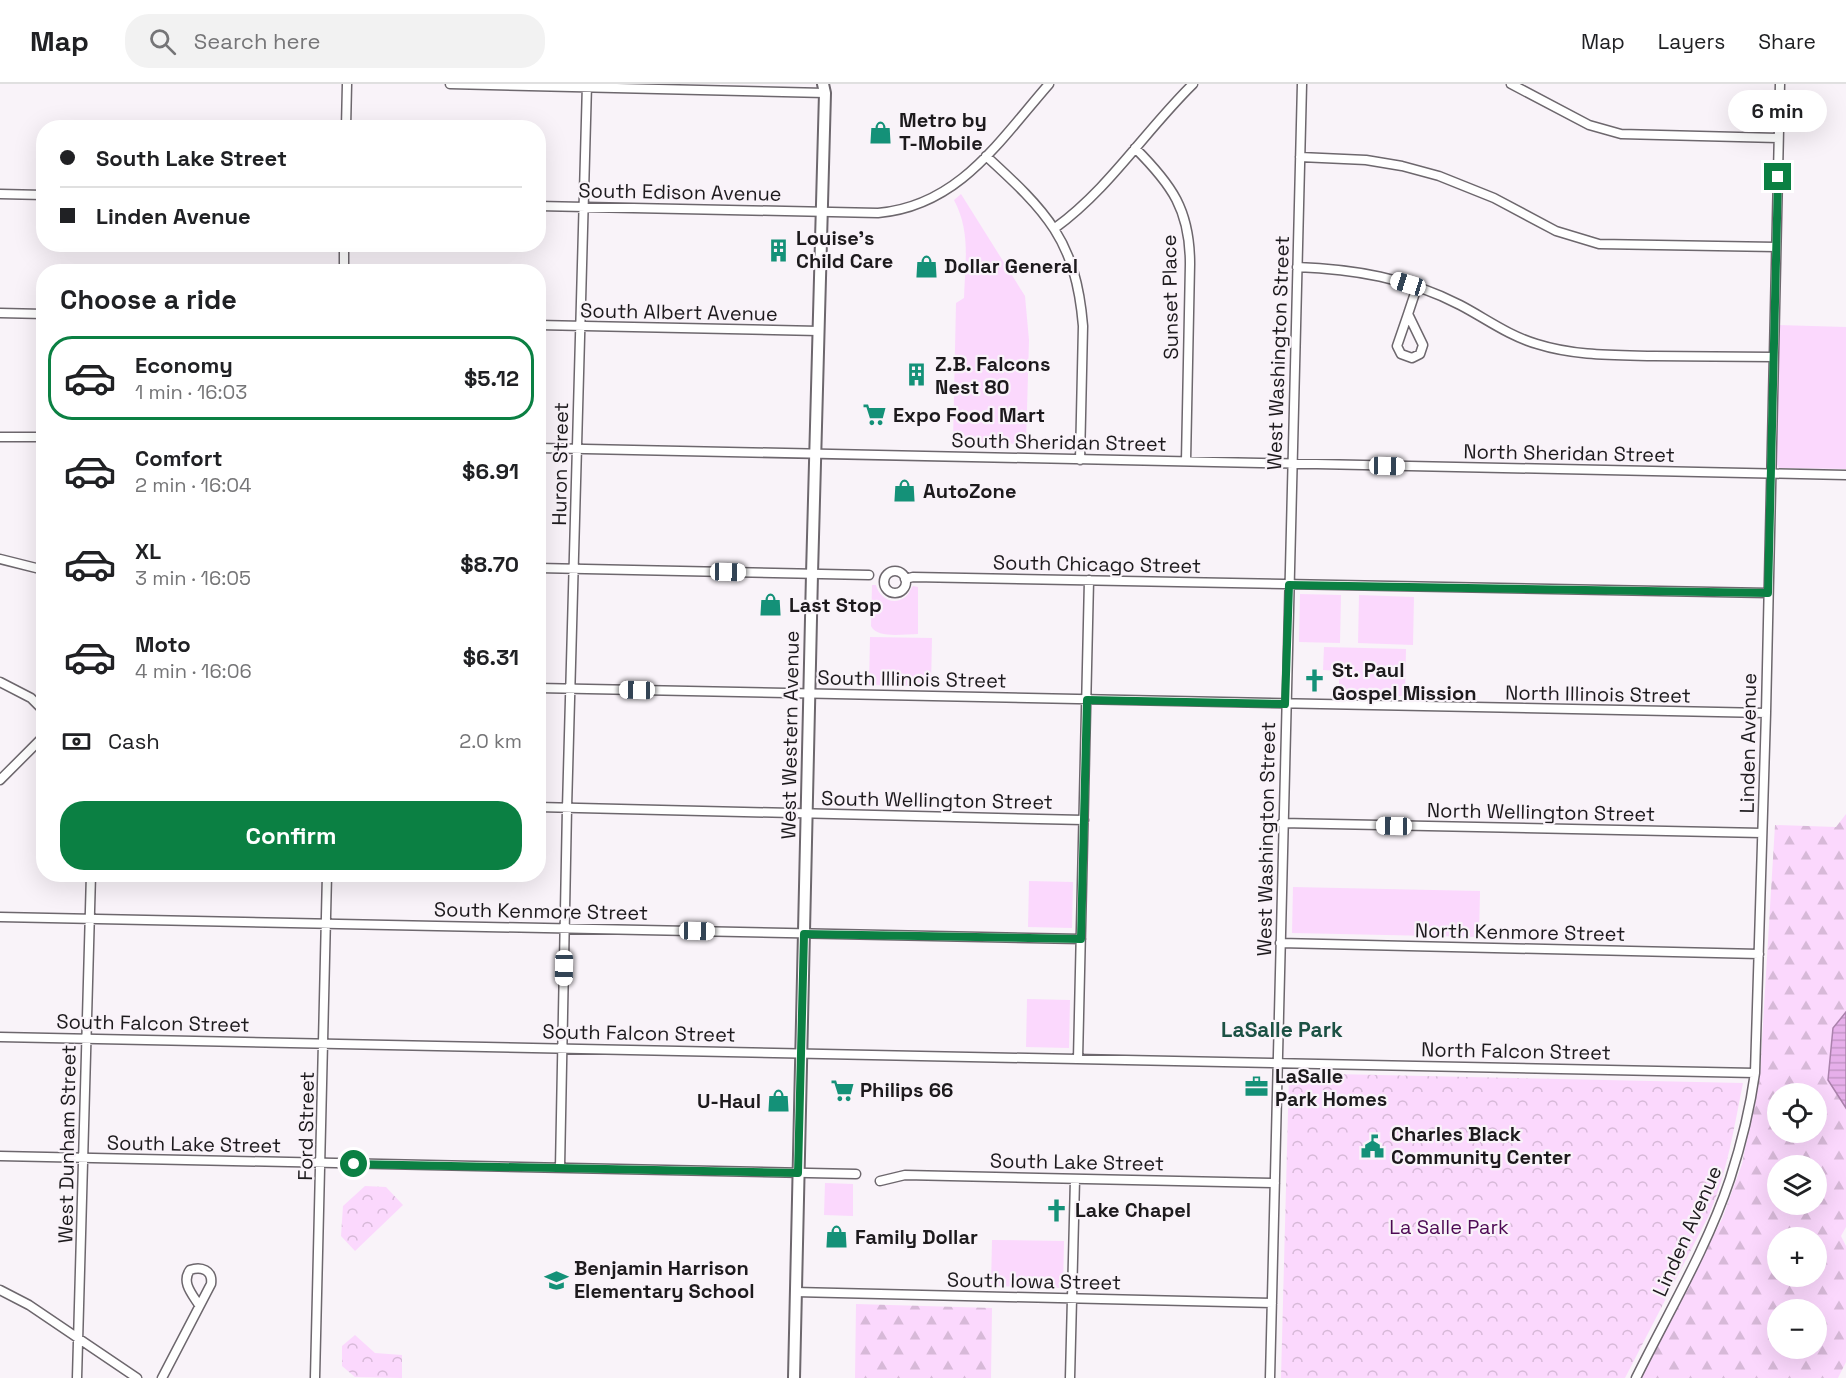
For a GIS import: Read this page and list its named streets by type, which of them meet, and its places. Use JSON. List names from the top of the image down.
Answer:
{
  "streets": {
    "main road": ["West Western Avenue"],
    "street": [
      "South Edison Avenue",
      "Sunset Place",
      "South Albert Avenue",
      "West Washington Street",
      "South Sheridan Street",
      "North Sheridan Street",
      "Huron Street",
      "South Chicago Street",
      "South Illinois Street",
      "North Illinois Street",
      "Linden Avenue",
      "South Wellington Street",
      "North Wellington Street",
      "South Kenmore Street",
      "North Kenmore Street",
      "South Falcon Street",
      "North Falcon Street",
      "Ford Street",
      "West Dunham Street",
      "South Lake Street",
      "South Iowa Street"
    ]
  },
  "crossings": [
    ["South Edison Avenue", "Huron Street"],
    ["South Edison Avenue", "West Western Avenue"],
    ["Sunset Place", "South Sheridan Street"],
    ["South Albert Avenue", "Huron Street"],
    ["South Albert Avenue", "West Western Avenue"],
    ["West Washington Street", "South Sheridan Street"],
    ["West Washington Street", "North Sheridan Street"],
    ["West Washington Street", "South Chicago Street"],
    ["West Washington Street", "South Illinois Street"],
    ["West Washington Street", "North Illinois Street"],
    ["West Washington Street", "North Wellington Street"],
    ["West Washington Street", "North Kenmore Street"],
    ["West Washington Street", "South Falcon Street"],
    ["West Washington Street", "North Falcon Street"],
    ["West Washington Street", "South Lake Street"],
    ["West Washington Street", "South Iowa Street"],
    ["South Sheridan Street", "North Sheridan Street"],
    ["South Sheridan Street", "Huron Street"],
    ["South Sheridan Street", "West Western Avenue"],
    ["North Sheridan Street", "Linden Avenue"],
    ["Huron Street", "South Illinois Street"],
    ["Huron Street", "South Wellington Street"],
    ["Huron Street", "South Kenmore Street"],
    ["Huron Street", "South Falcon Street"],
    ["Huron Street", "South Lake Street"],
    ["South Chicago Street", "Linden Avenue"],
    ["South Illinois Street", "North Illinois Street"],
    ["South Illinois Street", "West Western Avenue"],
    ["North Illinois Street", "Linden Avenue"],
    ["West Western Avenue", "South Wellington Street"],
    ["West Western Avenue", "South Kenmore Street"],
    ["West Western Avenue", "South Falcon Street"],
    ["West Western Avenue", "South Lake Street"],
    ["West Western Avenue", "South Iowa Street"],
    ["Linden Avenue", "North Wellington Street"],
    ["Linden Avenue", "North Kenmore Street"],
    ["Linden Avenue", "North Falcon Street"],
    ["South Kenmore Street", "Ford Street"],
    ["South Kenmore Street", "West Dunham Street"],
    ["South Falcon Street", "North Falcon Street"],
    ["South Falcon Street", "Ford Street"],
    ["South Falcon Street", "West Dunham Street"],
    ["Ford Street", "South Lake Street"],
    ["West Dunham Street", "South Lake Street"]
  ],
  "districts": ["LaSalle Park"],
  "parks": ["La Salle Park"],
  "places": {
    "shop": [
      "Metro by T-Mobile",
      "Dollar General",
      "AutoZone",
      "Last Stop",
      "U-Haul",
      "Family Dollar"
    ],
    "building": ["Louise's Child Care", "Z.B. Falcons Nest 80"],
    "supermarket": ["Expo Food Mart", "Philips 66"],
    "church": ["St. Paul Gospel Mission", "Lake Chapel"],
    "office": ["LaSalle Park Homes"],
    "public building": ["Charles Black Community Center"],
    "school or university": ["Benjamin Harrison Elementary School"]
  },
  "page": {
    "header": "Map",
    "search": "Search here",
    "nav": ["Map", "Layers", "Share"],
    "bubble": "6 min",
    "banner": ["South Lake Street", "Linden Avenue"],
    "heading": "Choose a ride",
    "list": [
      {
        "name": "Economy",
        "note": "1 min · 16:03",
        "value": "$5.12"
      },
      {
        "name": "Comfort",
        "note": "2 min · 16:04",
        "value": "$6.91"
      },
      {
        "name": "XL",
        "note": "3 min · 16:05",
        "value": "$8.70"
      },
      {
        "name": "Moto",
        "note": "4 min · 16:06",
        "value": "$6.31"
      }
    ],
    "pay": ["Cash", "2.0 km"],
    "buttons": "Confirm",
    "map_buttons": ["+", "−"]
  }
}
